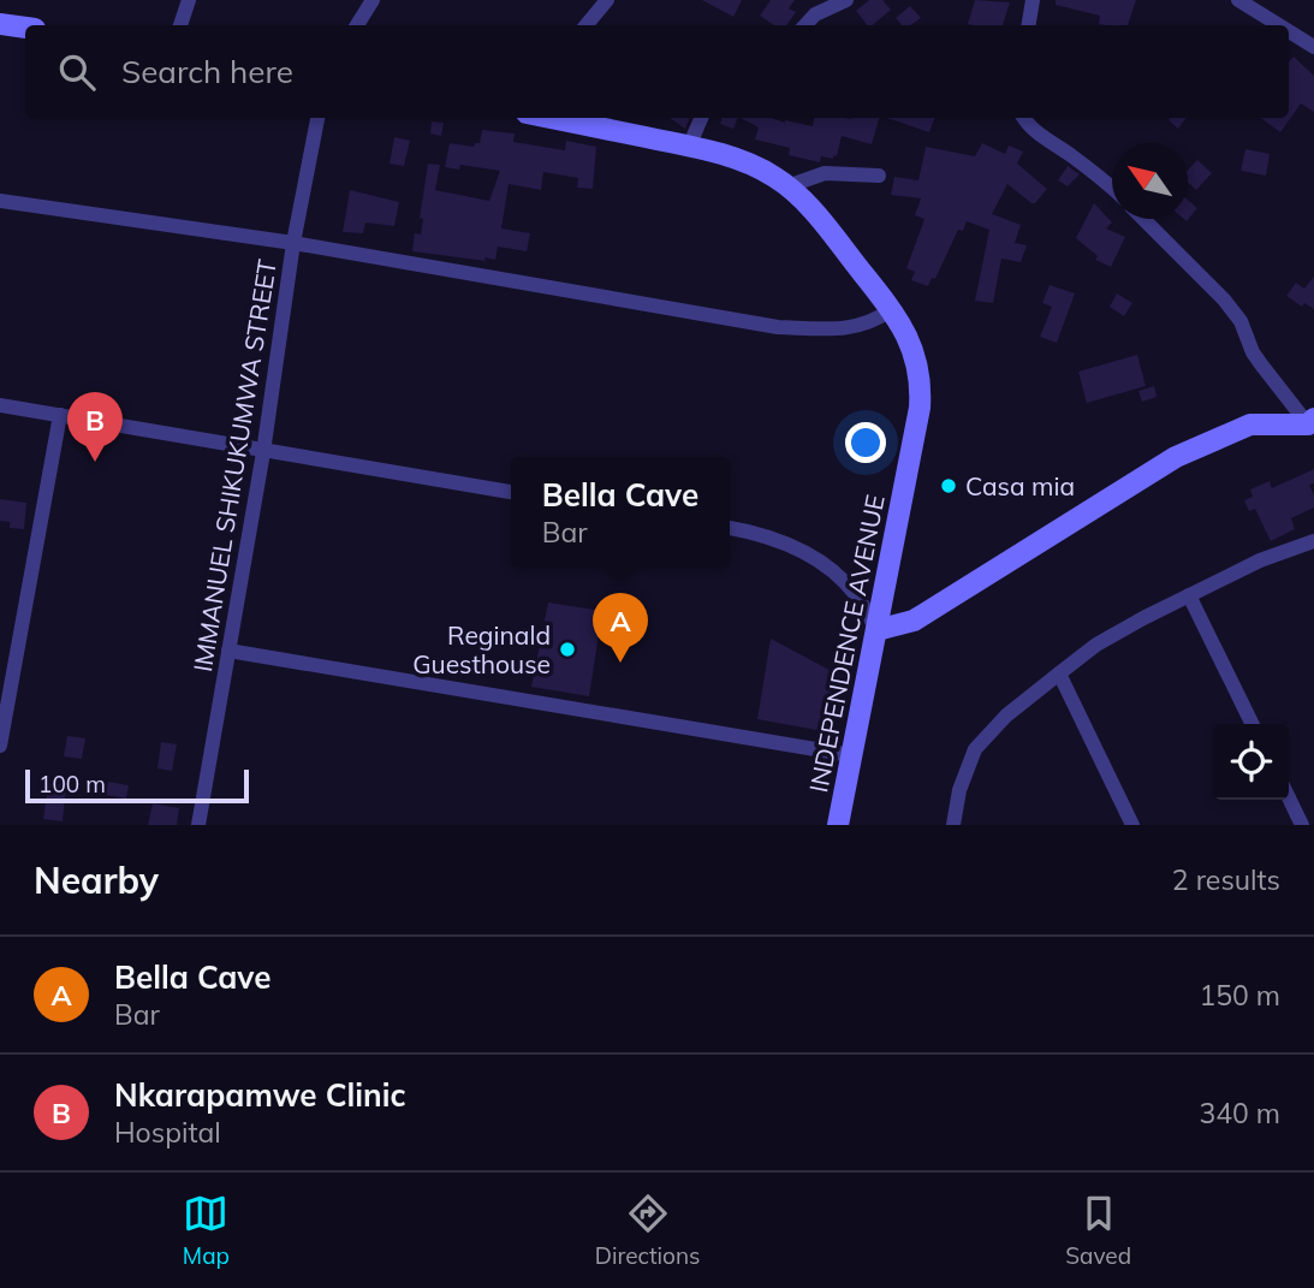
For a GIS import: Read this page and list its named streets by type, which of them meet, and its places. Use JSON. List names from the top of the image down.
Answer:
{
  "streets": {
    "street": ["IMMANUEL SHIKUKUMWA STREET", "INDEPENDENCE AVENUE"]
  },
  "places": ["Casa mia", "Reginald Guesthouse"],
  "scale_bar": "100 m",
  "north": "top left",
  "page": {
    "search": "Search here",
    "pins": ["B", "A"],
    "popup": ["Bella Cave", "Bar"],
    "scale": "100 m",
    "heading": ["Nearby", "2 results"],
    "list": [
      {
        "mark": "A",
        "name": "Bella Cave",
        "note": "Bar",
        "value": "150 m"
      },
      {
        "mark": "B",
        "name": "Nkarapamwe Clinic",
        "note": "Hospital",
        "value": "340 m"
      }
    ],
    "nav": ["Map", "Directions", "Saved"]
  }
}
